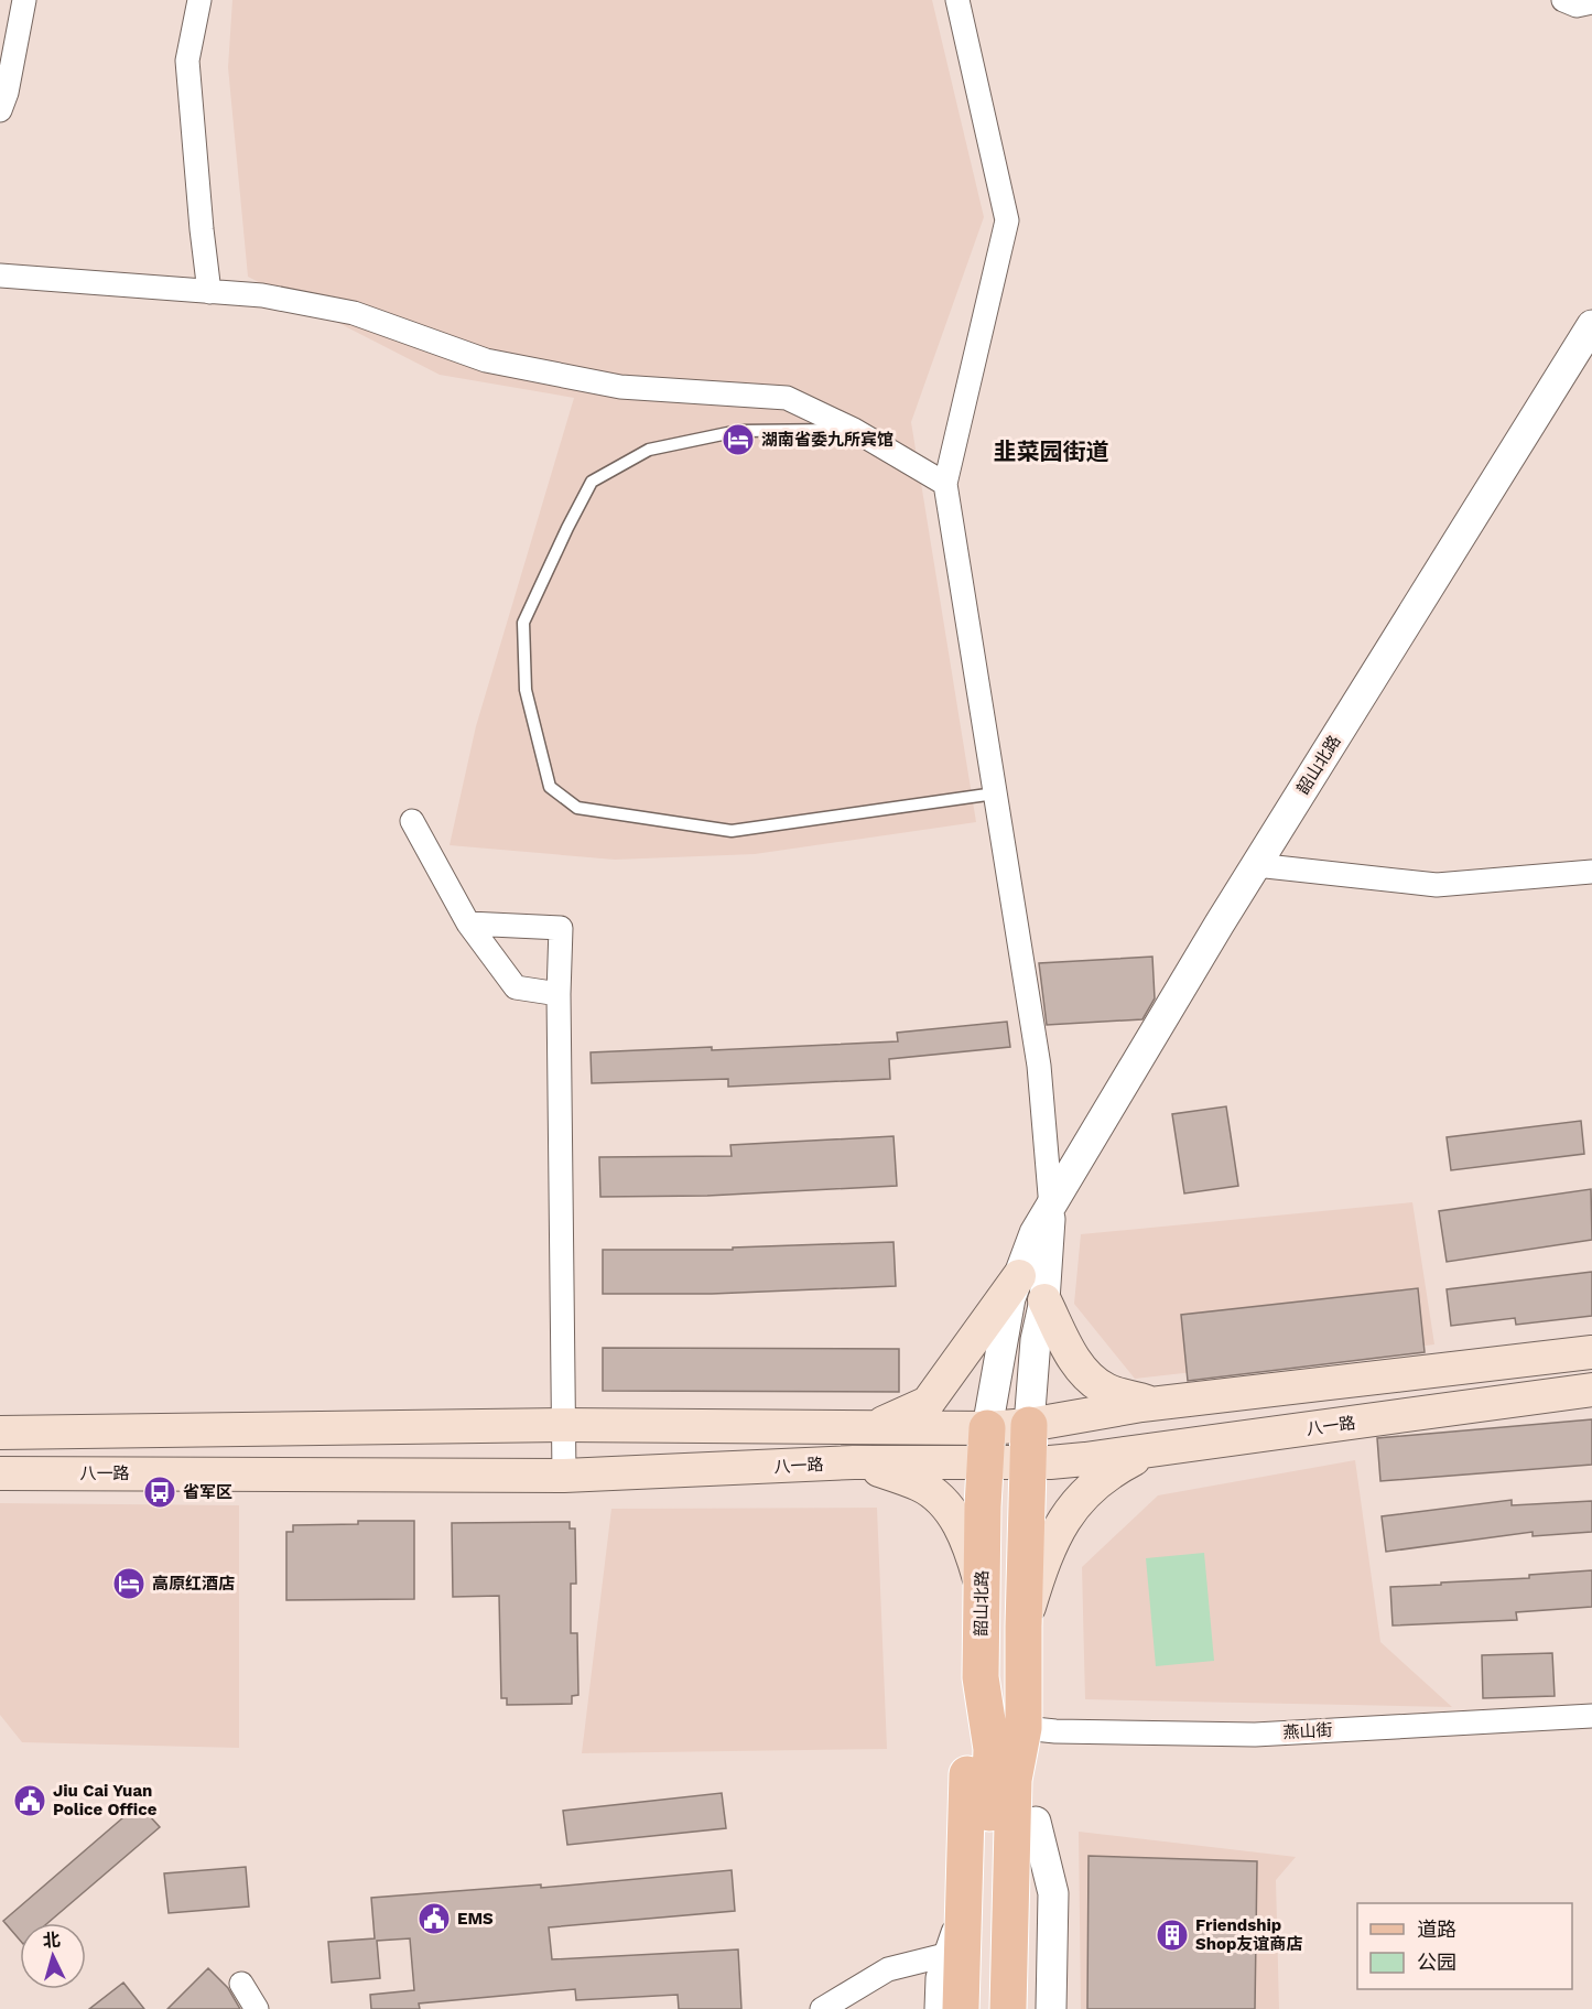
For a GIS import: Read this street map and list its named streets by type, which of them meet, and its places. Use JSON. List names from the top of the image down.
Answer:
{
  "streets": {
    "main road": ["韶山北路", "八一路"],
    "street": ["燕山街"]
  },
  "crossings": [
    ["韶山北路", "八一路"],
    ["韶山北路", "燕山街"]
  ],
  "districts": ["韭菜园街道"],
  "places": {
    "hotel": ["湖南省委九所宾馆", "高原红酒店"],
    "bus stop": ["省军区"],
    "public building": ["Jiu Cai Yuan Police Office", "EMS"],
    "building": ["Friendship Shop友谊商店"]
  },
  "legend": ["道路", "公园"],
  "north": "top"
}
